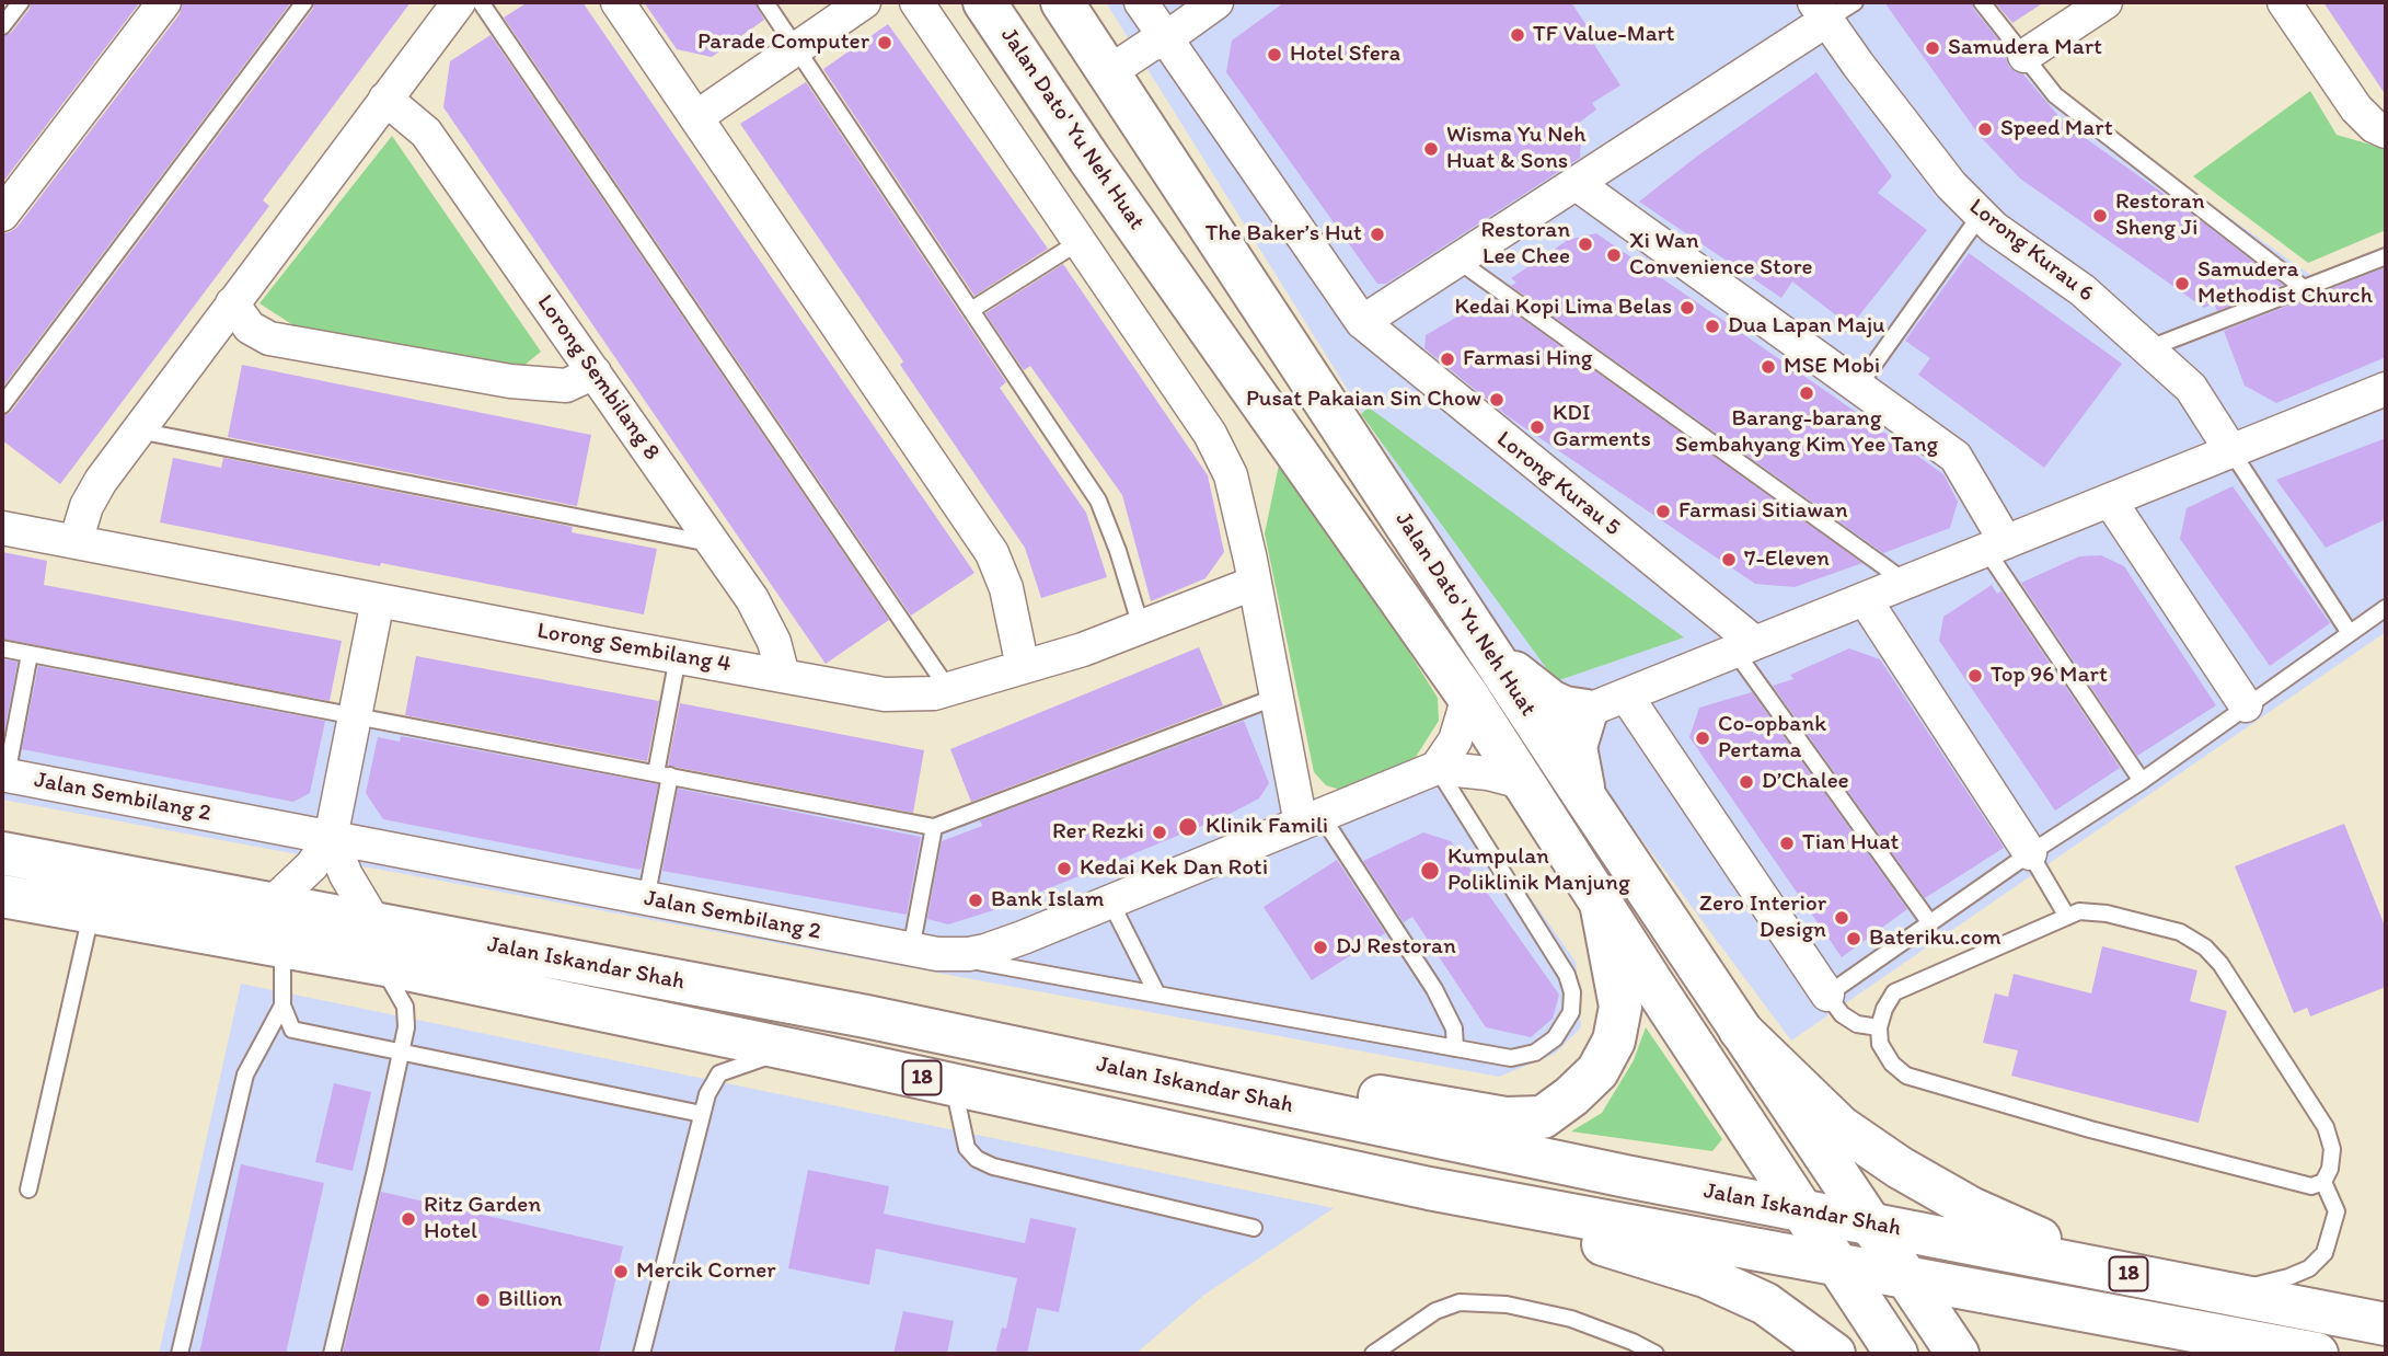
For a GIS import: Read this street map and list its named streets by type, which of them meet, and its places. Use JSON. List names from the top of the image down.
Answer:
{
  "streets": {
    "main road": ["Jalan Dato' Yu Neh Huat", "Jalan Iskandar Shah", "18"],
    "street": [
      "Lorong Kurau 6",
      "Lorong Sembilang 8",
      "Lorong Kurau 5",
      "Lorong Sembilang 4",
      "Jalan Sembilang 2"
    ]
  },
  "crossings": [
    ["Jalan Dato' Yu Neh Huat", "Jalan Sembilang 2"],
    ["Jalan Dato' Yu Neh Huat", "Jalan Iskandar Shah"],
    ["Lorong Sembilang 8", "Lorong Sembilang 4"]
  ],
  "places": [
    "TF Value-Mart",
    "Parade Computer",
    "Samudera Mart",
    "Hotel Sfera",
    "Speed Mart",
    "Wisma Yu Neh Huat & Sons",
    "Restoran Sheng Ji",
    "The Baker’s Hut",
    "Restoran Lee Chee",
    "Xi Wan Convenience Store",
    "Samudera Methodist Church",
    "Kedai Kopi Lima Belas",
    "Dua Lapan Maju",
    "Farmasi Hing",
    "MSE Mobi",
    "Barang-barang Sembahyang Kim Yee Tang",
    "Pusat Pakaian Sin Chow",
    "KDI Garments",
    "Farmasi Sitiawan",
    "7-Eleven",
    "Top 96 Mart",
    "Co-opbank Pertama",
    "D’Chalee",
    "Klinik Famili",
    "Rer Rezki",
    "Tian Huat",
    "Kedai Kek Dan Roti",
    "Kumpulan Poliklinik Manjung",
    "Bank Islam",
    "Zero Interior Design",
    "Bateriku.com",
    "DJ Restoran",
    "Ritz Garden Hotel",
    "Mercik Corner",
    "Billion"
  ]
}
